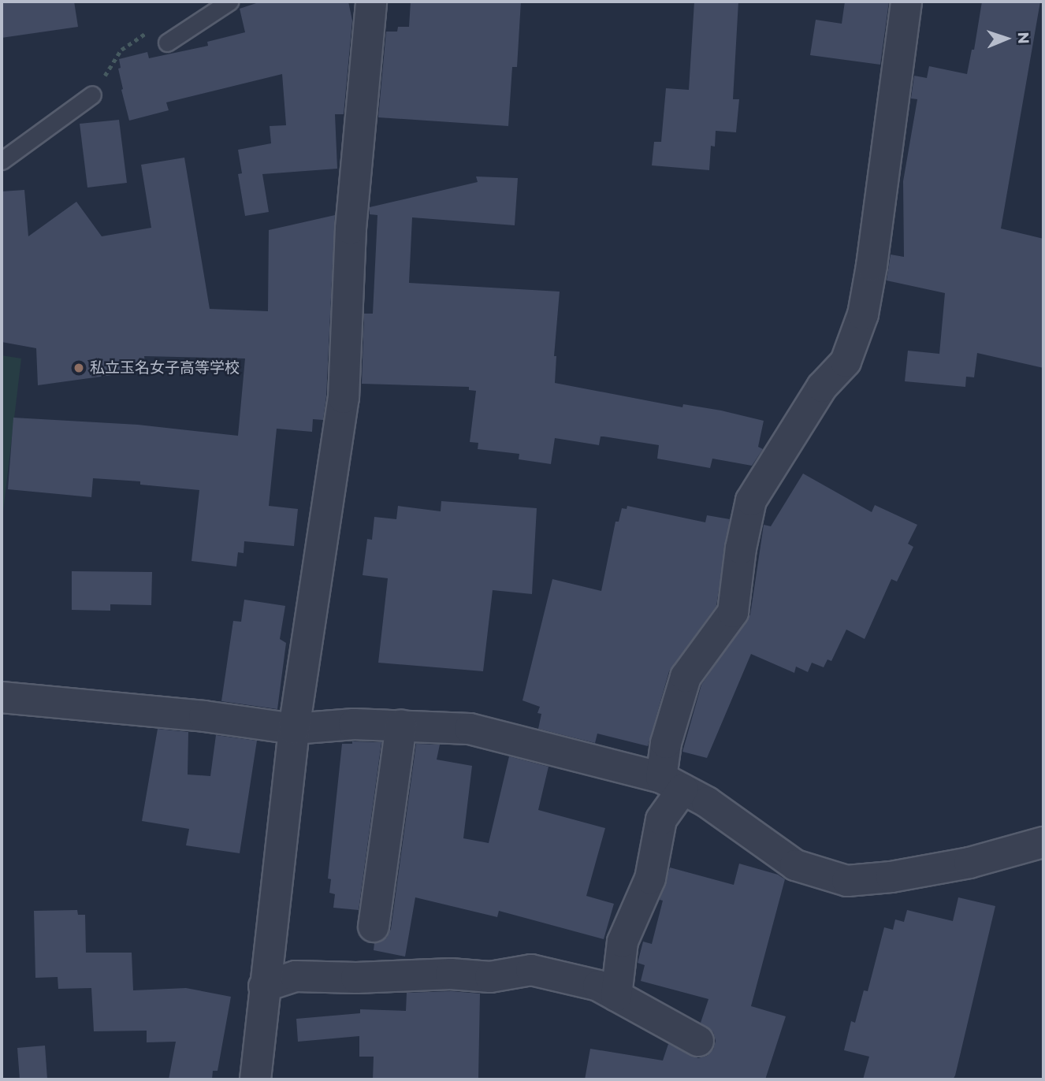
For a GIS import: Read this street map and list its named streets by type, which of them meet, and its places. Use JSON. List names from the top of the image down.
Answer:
{
  "places": ["私立玉名女子高等学校"],
  "north": "right"
}
